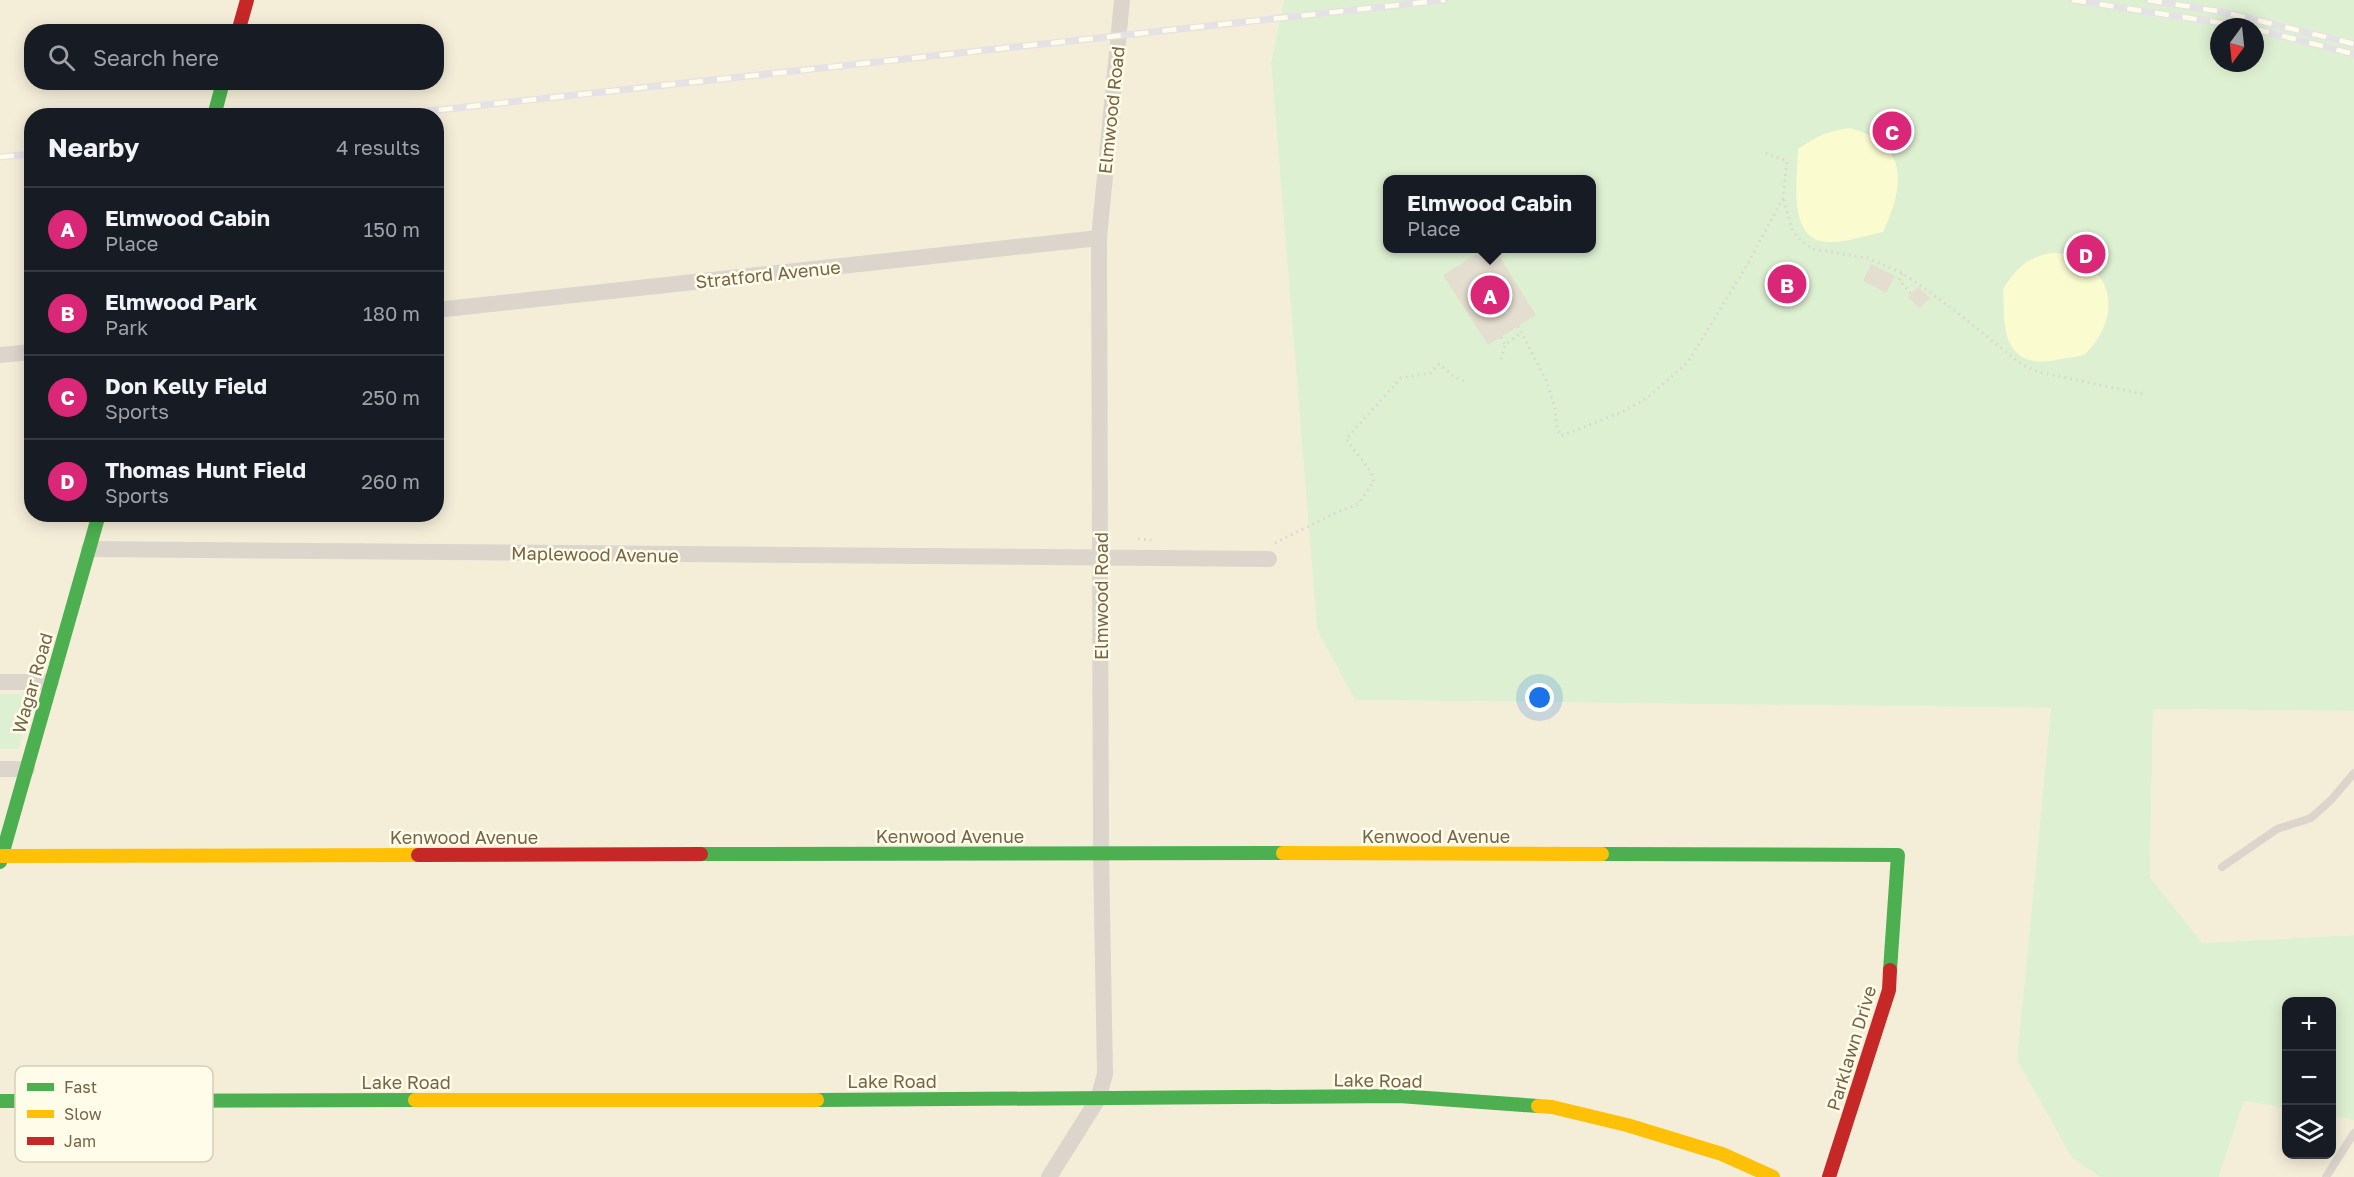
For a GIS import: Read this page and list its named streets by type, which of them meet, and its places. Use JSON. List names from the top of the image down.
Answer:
{
  "streets": {
    "street": [
      "Elmwood Road",
      "Stratford Avenue",
      "Maplewood Avenue",
      "Wagar Road",
      "Kenwood Avenue",
      "Parklawn Drive",
      "Lake Road"
    ]
  },
  "crossings": [
    ["Elmwood Road", "Stratford Avenue"],
    ["Elmwood Road", "Maplewood Avenue"],
    ["Elmwood Road", "Kenwood Avenue"],
    ["Elmwood Road", "Lake Road"],
    ["Maplewood Avenue", "Wagar Road"],
    ["Wagar Road", "Kenwood Avenue"],
    ["Kenwood Avenue", "Parklawn Drive"]
  ],
  "legend": ["Fast", "Slow", "Jam"],
  "north": "bottom",
  "page": {
    "search": "Search here",
    "heading": ["Nearby", "4 results"],
    "pins": [
      "C",
      "D",
      "B",
      "A"
    ],
    "popup": ["Elmwood Cabin", "Place"],
    "list": [
      {
        "mark": "A",
        "name": "Elmwood Cabin",
        "note": "Place",
        "value": "150 m"
      },
      {
        "mark": "B",
        "name": "Elmwood Park",
        "note": "Park",
        "value": "180 m"
      },
      {
        "mark": "C",
        "name": "Don Kelly Field",
        "note": "Sports",
        "value": "250 m"
      },
      {
        "mark": "D",
        "name": "Thomas Hunt Field",
        "note": "Sports",
        "value": "260 m"
      }
    ],
    "map_buttons": ["+", "−"]
  }
}
